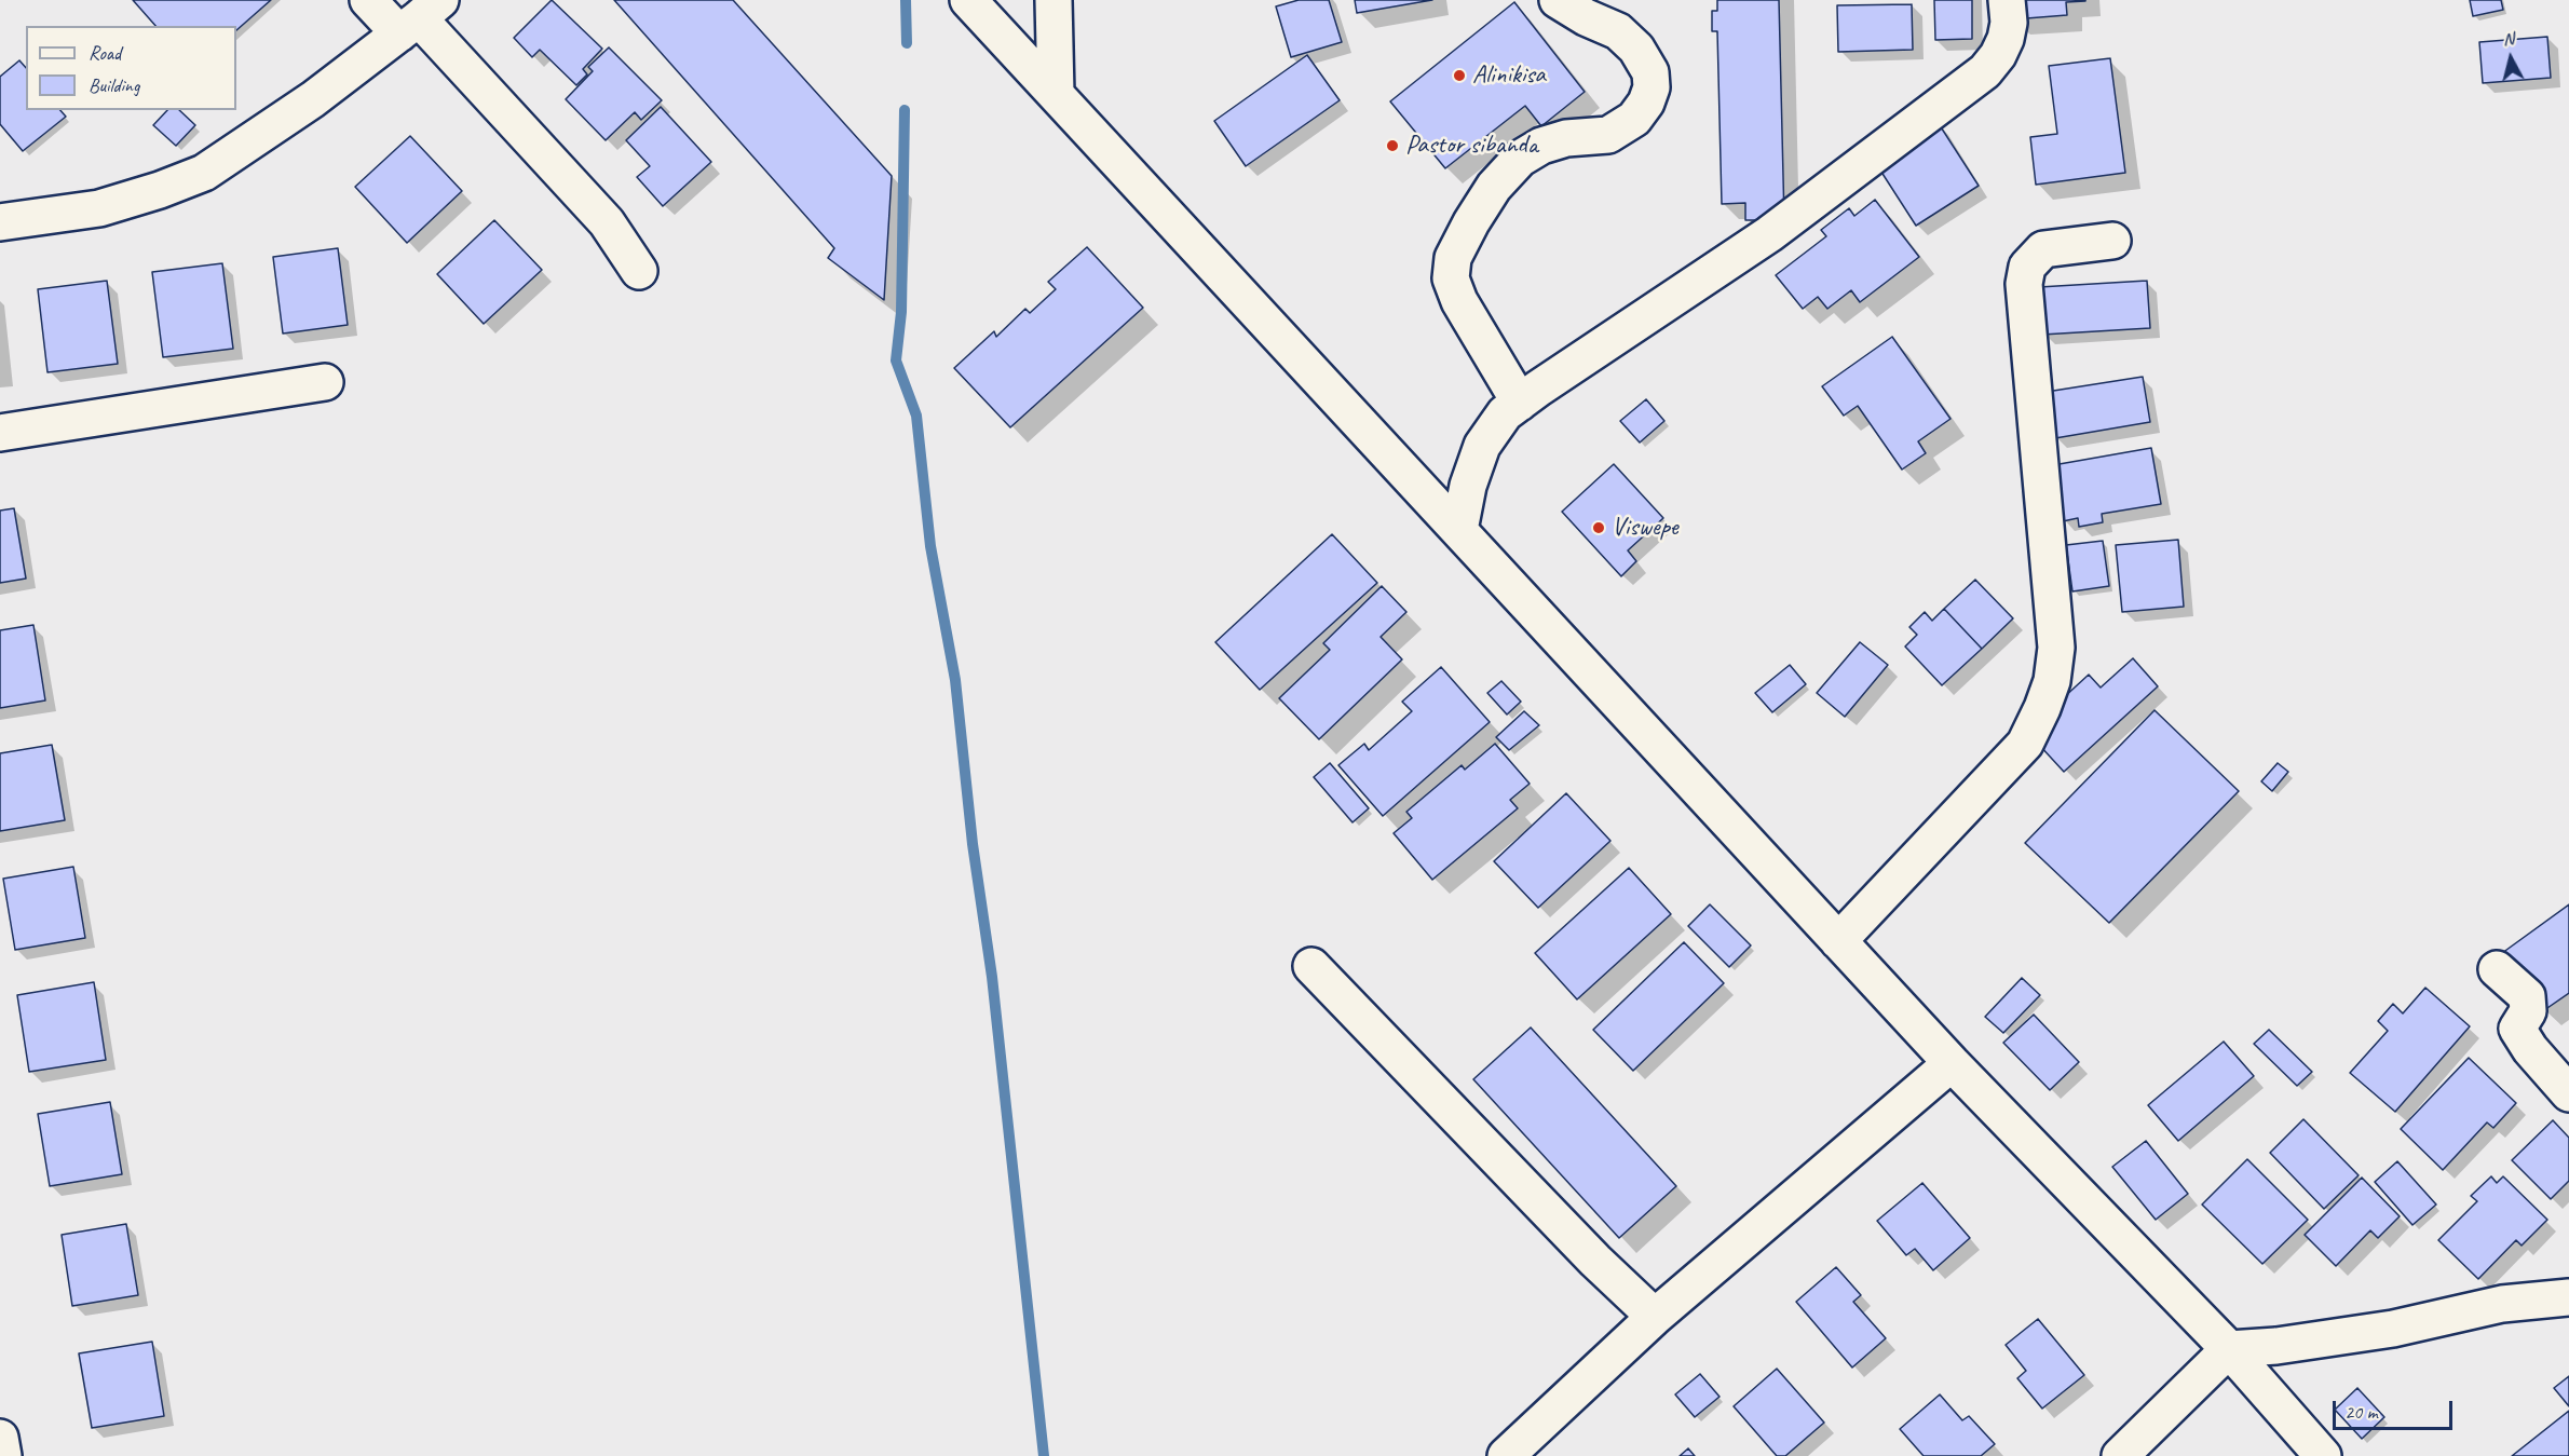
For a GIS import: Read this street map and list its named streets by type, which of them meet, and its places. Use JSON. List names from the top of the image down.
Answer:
{
  "places": ["Alinikisa", "Pastor sibanda", "Viswepe"],
  "legend": ["Road", "Building"],
  "scale_bar": "20 m",
  "north": "top"
}
